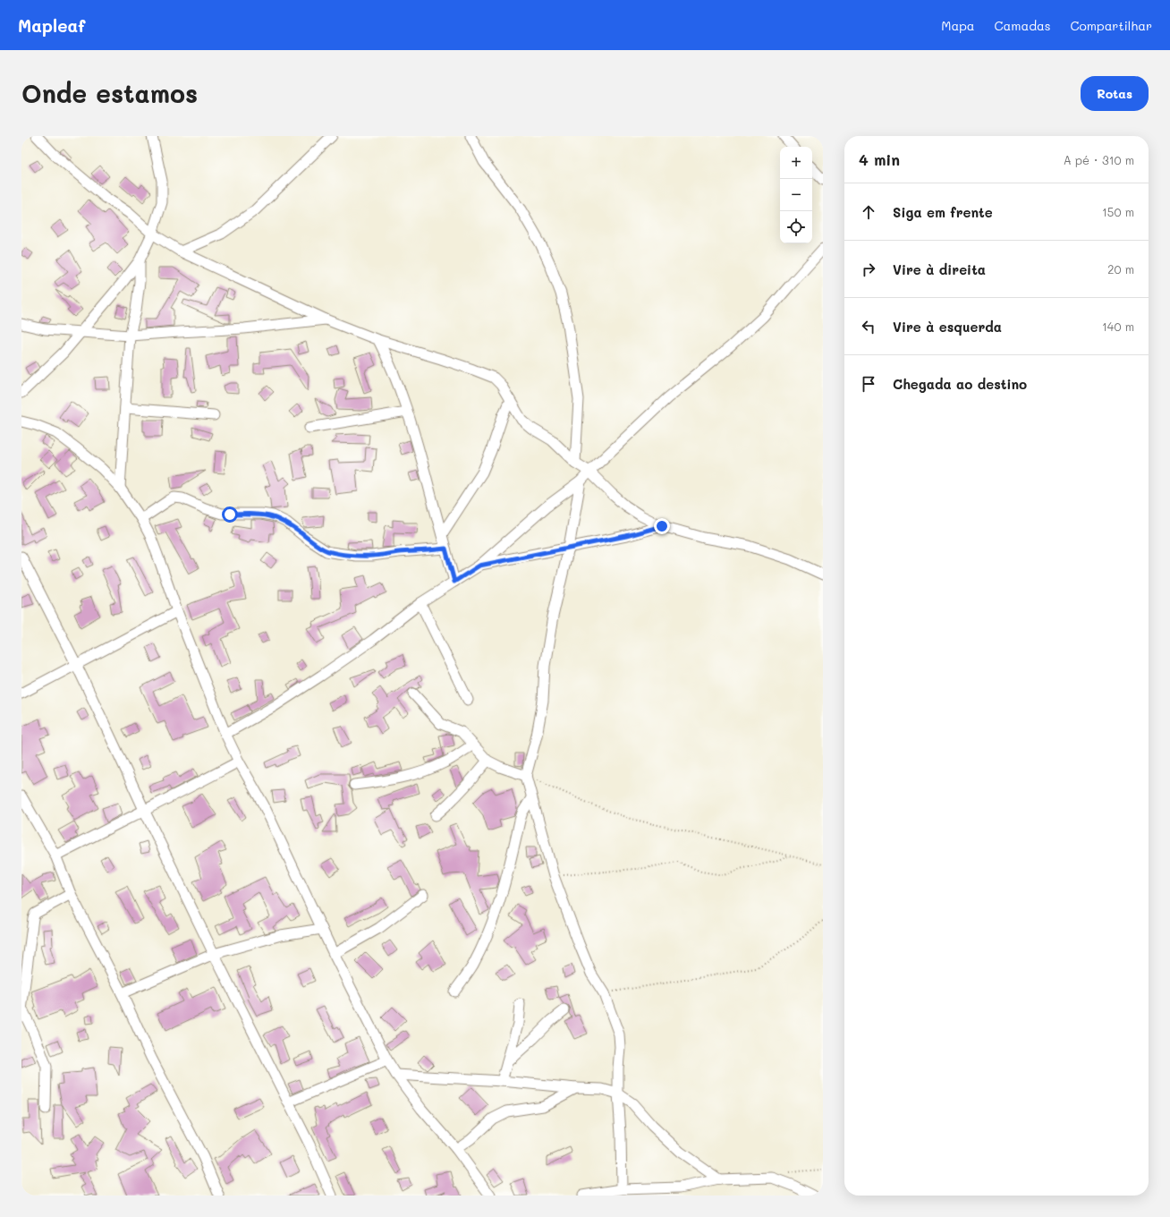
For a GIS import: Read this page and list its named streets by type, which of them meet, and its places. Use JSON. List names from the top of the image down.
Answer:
{
  "page": {
    "header": "Mapleaf",
    "nav": ["Mapa", "Camadas", "Compartilhar"],
    "buttons": "Rotas",
    "title": "Onde estamos",
    "heading": ["4 min", "A pé · 310 m"],
    "map_buttons": ["+", "−"],
    "list": [
      ["Siga em frente", "150 m"],
      ["Vire à direita", "20 m"],
      ["Vire à esquerda", "140 m"],
      "Chegada ao destino"
    ]
  }
}
